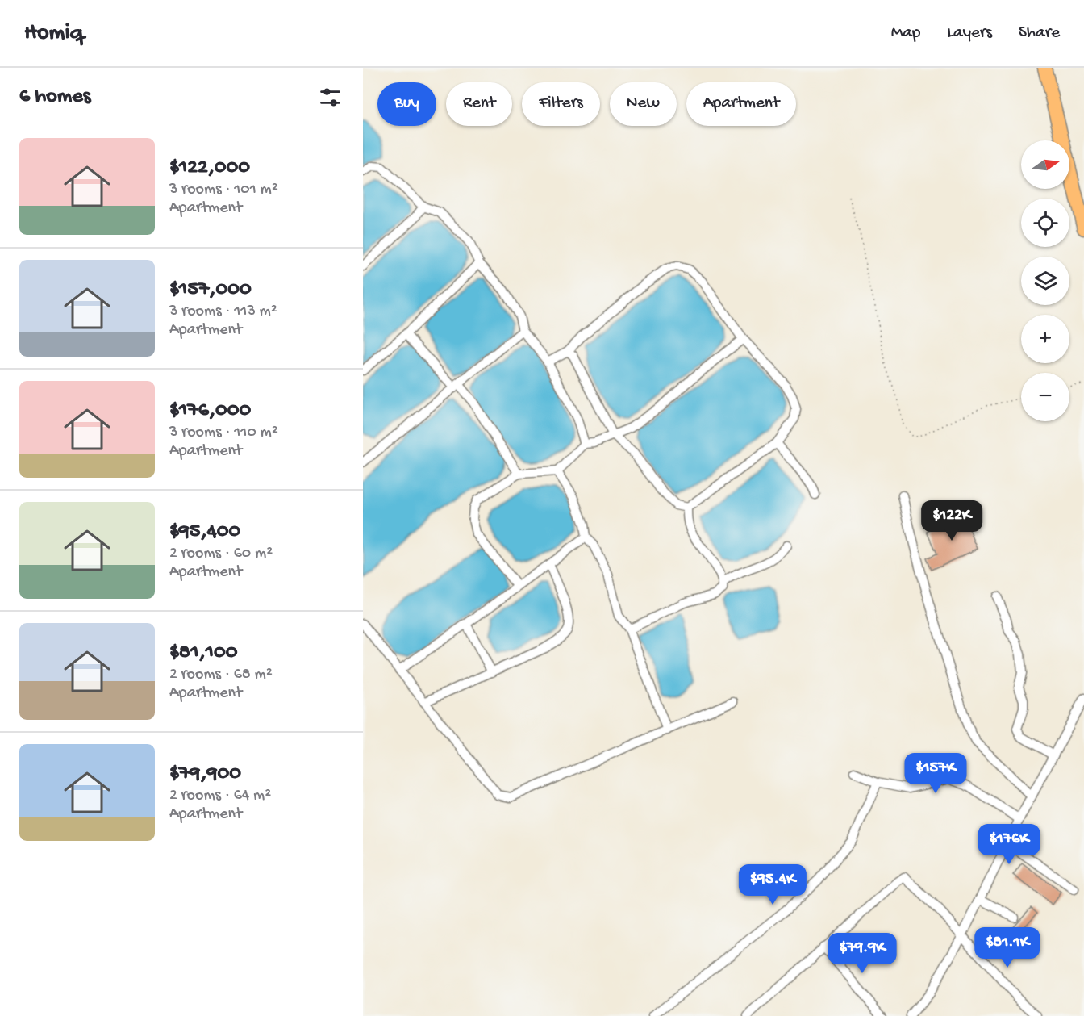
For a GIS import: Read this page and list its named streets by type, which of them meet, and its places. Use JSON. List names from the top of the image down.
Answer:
{
  "north": "right",
  "page": {
    "header": "Homiq",
    "nav": ["Map", "Layers", "Share"],
    "heading": "6 homes",
    "chip": [
      "Buy",
      "Rent",
      "Filters",
      "New",
      "Apartment"
    ],
    "list": [
      {
        "name": "$122,000",
        "note": "3 rooms · 101 m² · Apartment"
      },
      {
        "name": "$157,000",
        "note": "3 rooms · 113 m² · Apartment"
      },
      {
        "name": "$176,000",
        "note": "3 rooms · 110 m² · Apartment"
      },
      {
        "name": "$95,400",
        "note": "2 rooms · 60 m² · Apartment"
      },
      {
        "name": "$81,100",
        "note": "2 rooms · 68 m² · Apartment"
      },
      {
        "name": "$79,900",
        "note": "2 rooms · 64 m² · Apartment"
      }
    ],
    "map_buttons": ["+", "−"],
    "price": [
      "$122K",
      "$157K",
      "$176K",
      "$95.4K",
      "$81.1K",
      "$79.9K"
    ]
  }
}
